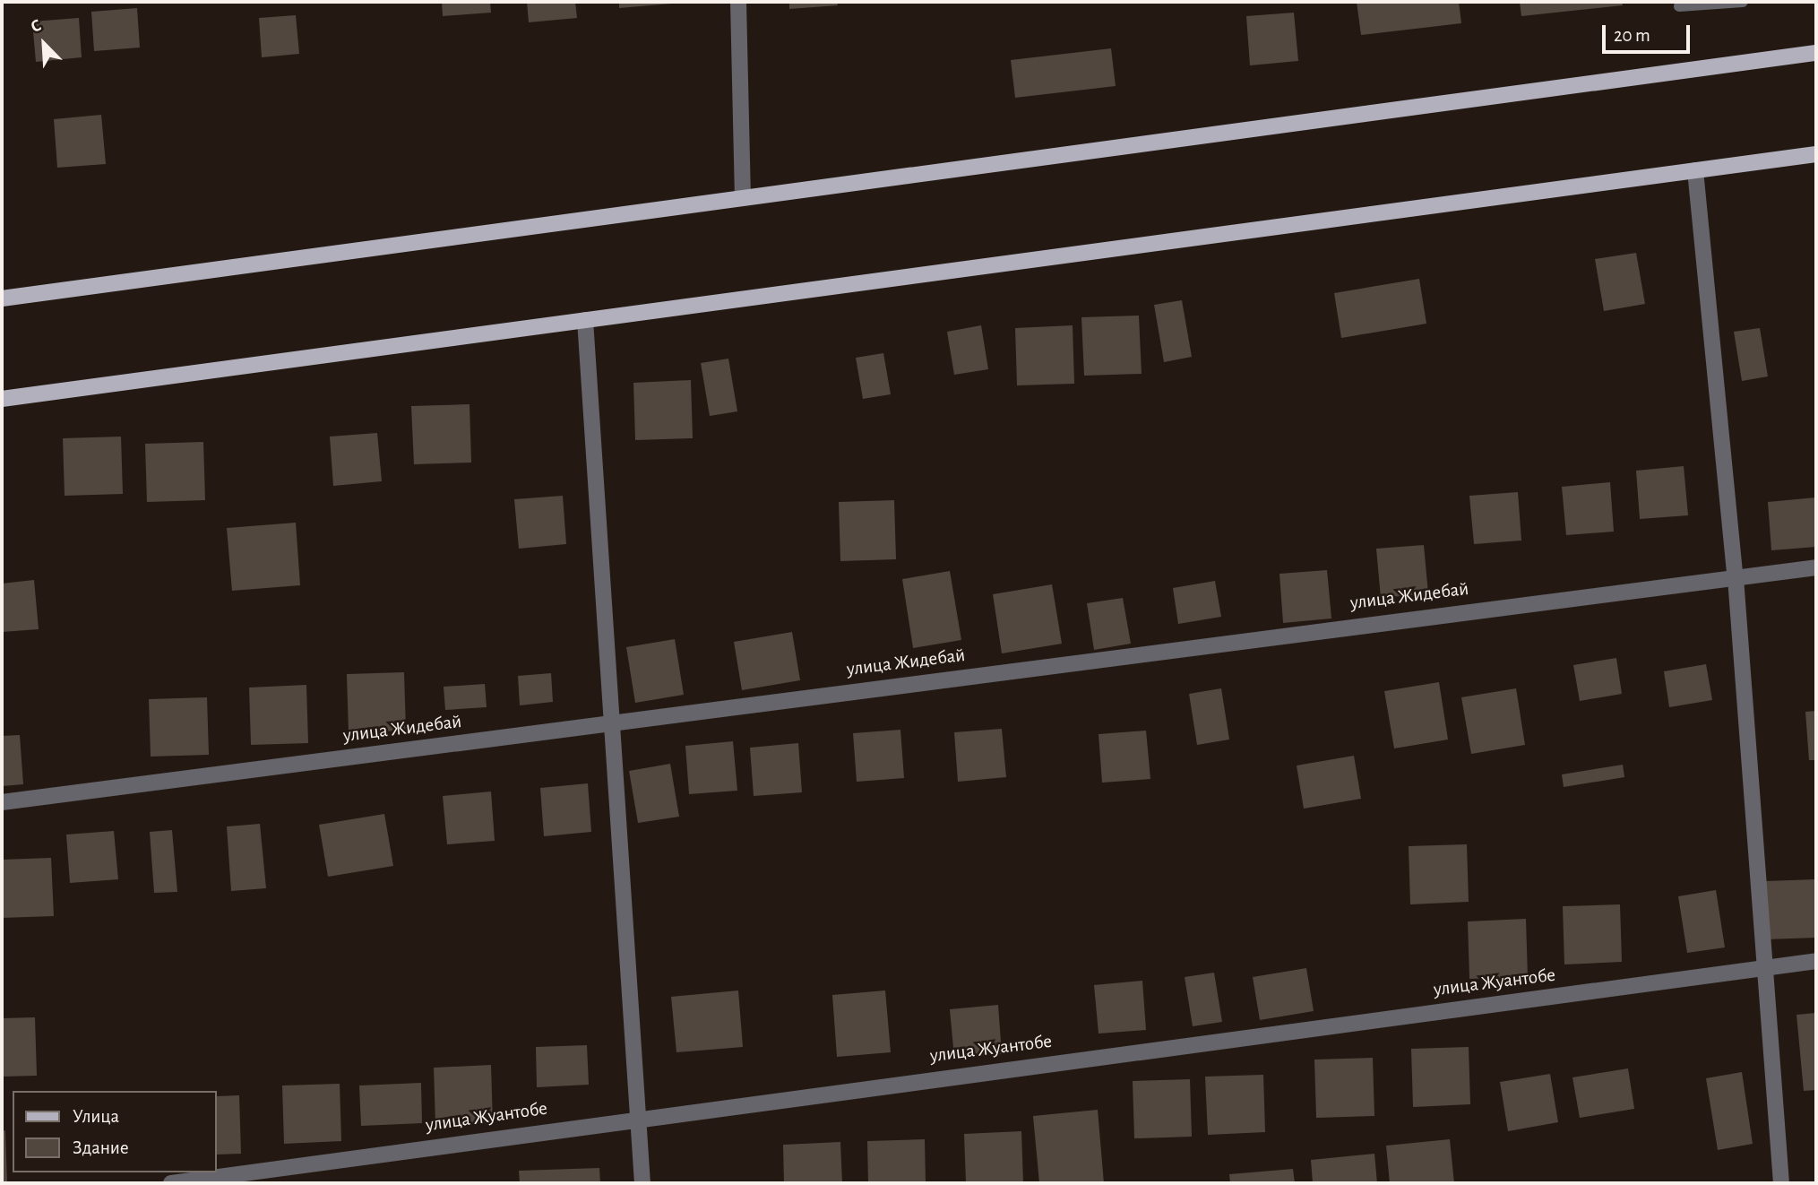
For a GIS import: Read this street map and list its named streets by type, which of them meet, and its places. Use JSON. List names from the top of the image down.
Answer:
{
  "streets": {
    "street": ["улица Жидебай", "улица Жуантобе"]
  },
  "legend": ["Улица", "Здание"],
  "scale_bar": "20 m",
  "north": "top left"
}
